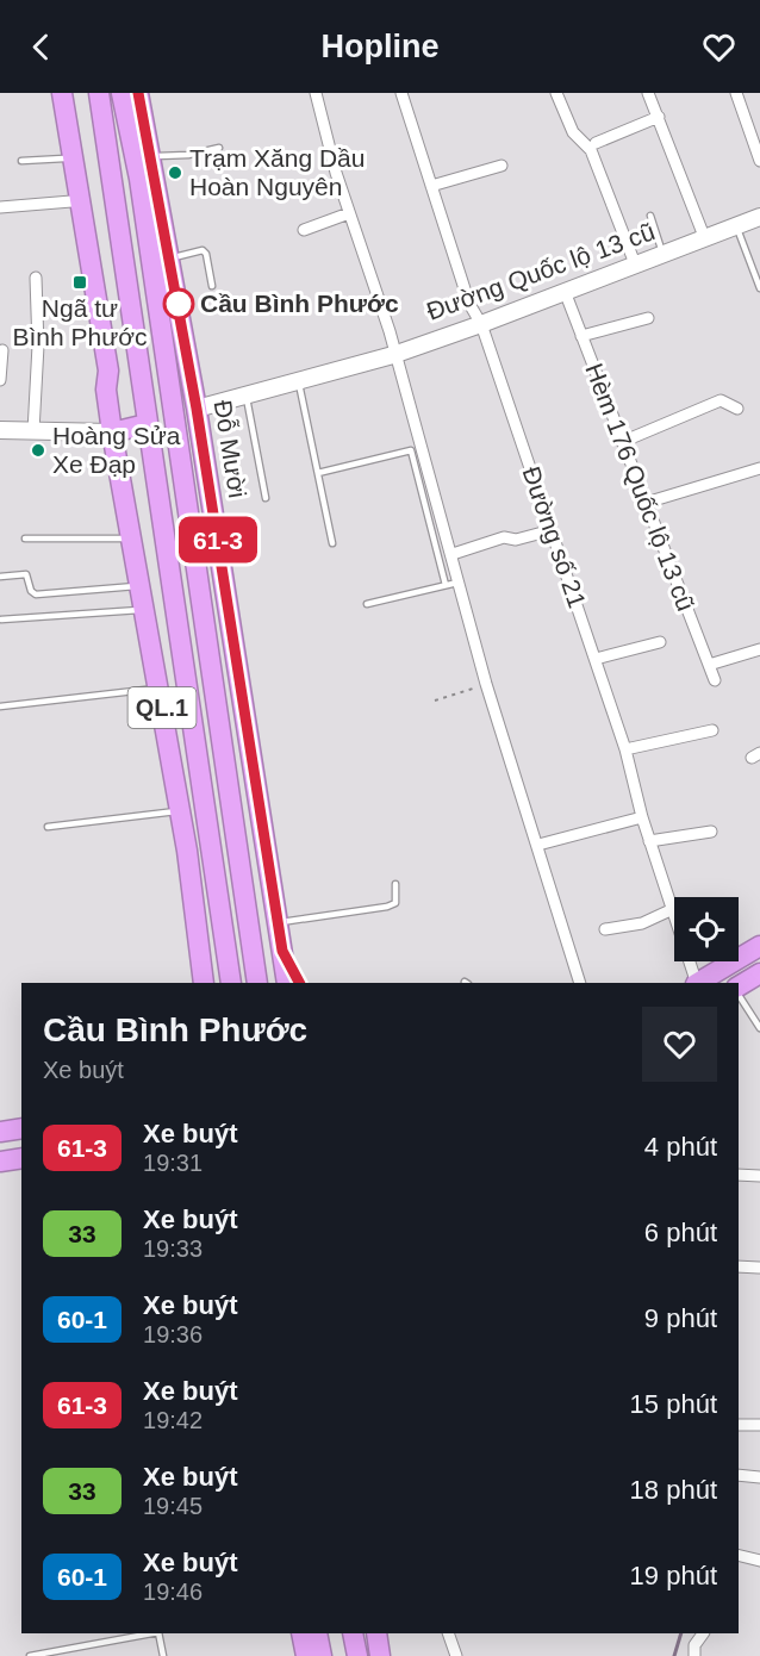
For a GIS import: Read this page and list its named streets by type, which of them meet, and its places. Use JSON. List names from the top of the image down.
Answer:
{
  "streets": {
    "highway": ["Đỗ Mười", "QL.1"],
    "street": ["Đường Quốc lộ 13 cũ", "Hèm 176 Quốc lộ 13 cũ", "Đường số 21"]
  },
  "crossings": [
    ["Đường Quốc lộ 13 cũ", "Đỗ Mười"],
    ["Đường Quốc lộ 13 cũ", "Hèm 176 Quốc lộ 13 cũ"],
    ["Đường Quốc lộ 13 cũ", "Đường số 21"],
    ["Đỗ Mười", "QL.1"]
  ],
  "places": {
    "other": ["Trạm Xăng Dầu Hoàn Nguyên", "Cầu Bình Phước", "Hoàng Sửa Xe Đạp"],
    "transit": ["Ngã tư Bình Phước"]
  },
  "lines": ["bus line 61-3"],
  "page": {
    "header": "Hopline",
    "on_map": "61-3",
    "heading": ["Cầu Bình Phước", "Xe buýt"],
    "list": [
      {
        "mark": "61-3",
        "name": "Xe buýt",
        "note": "19:31",
        "value": "4 phút"
      },
      {
        "mark": "33",
        "name": "Xe buýt",
        "note": "19:33",
        "value": "6 phút"
      },
      {
        "mark": "60-1",
        "name": "Xe buýt",
        "note": "19:36",
        "value": "9 phút"
      },
      {
        "mark": "61-3",
        "name": "Xe buýt",
        "note": "19:42",
        "value": "15 phút"
      },
      {
        "mark": "33",
        "name": "Xe buýt",
        "note": "19:45",
        "value": "18 phút"
      },
      {
        "mark": "60-1",
        "name": "Xe buýt",
        "note": "19:46",
        "value": "19 phút"
      }
    ]
  }
}
